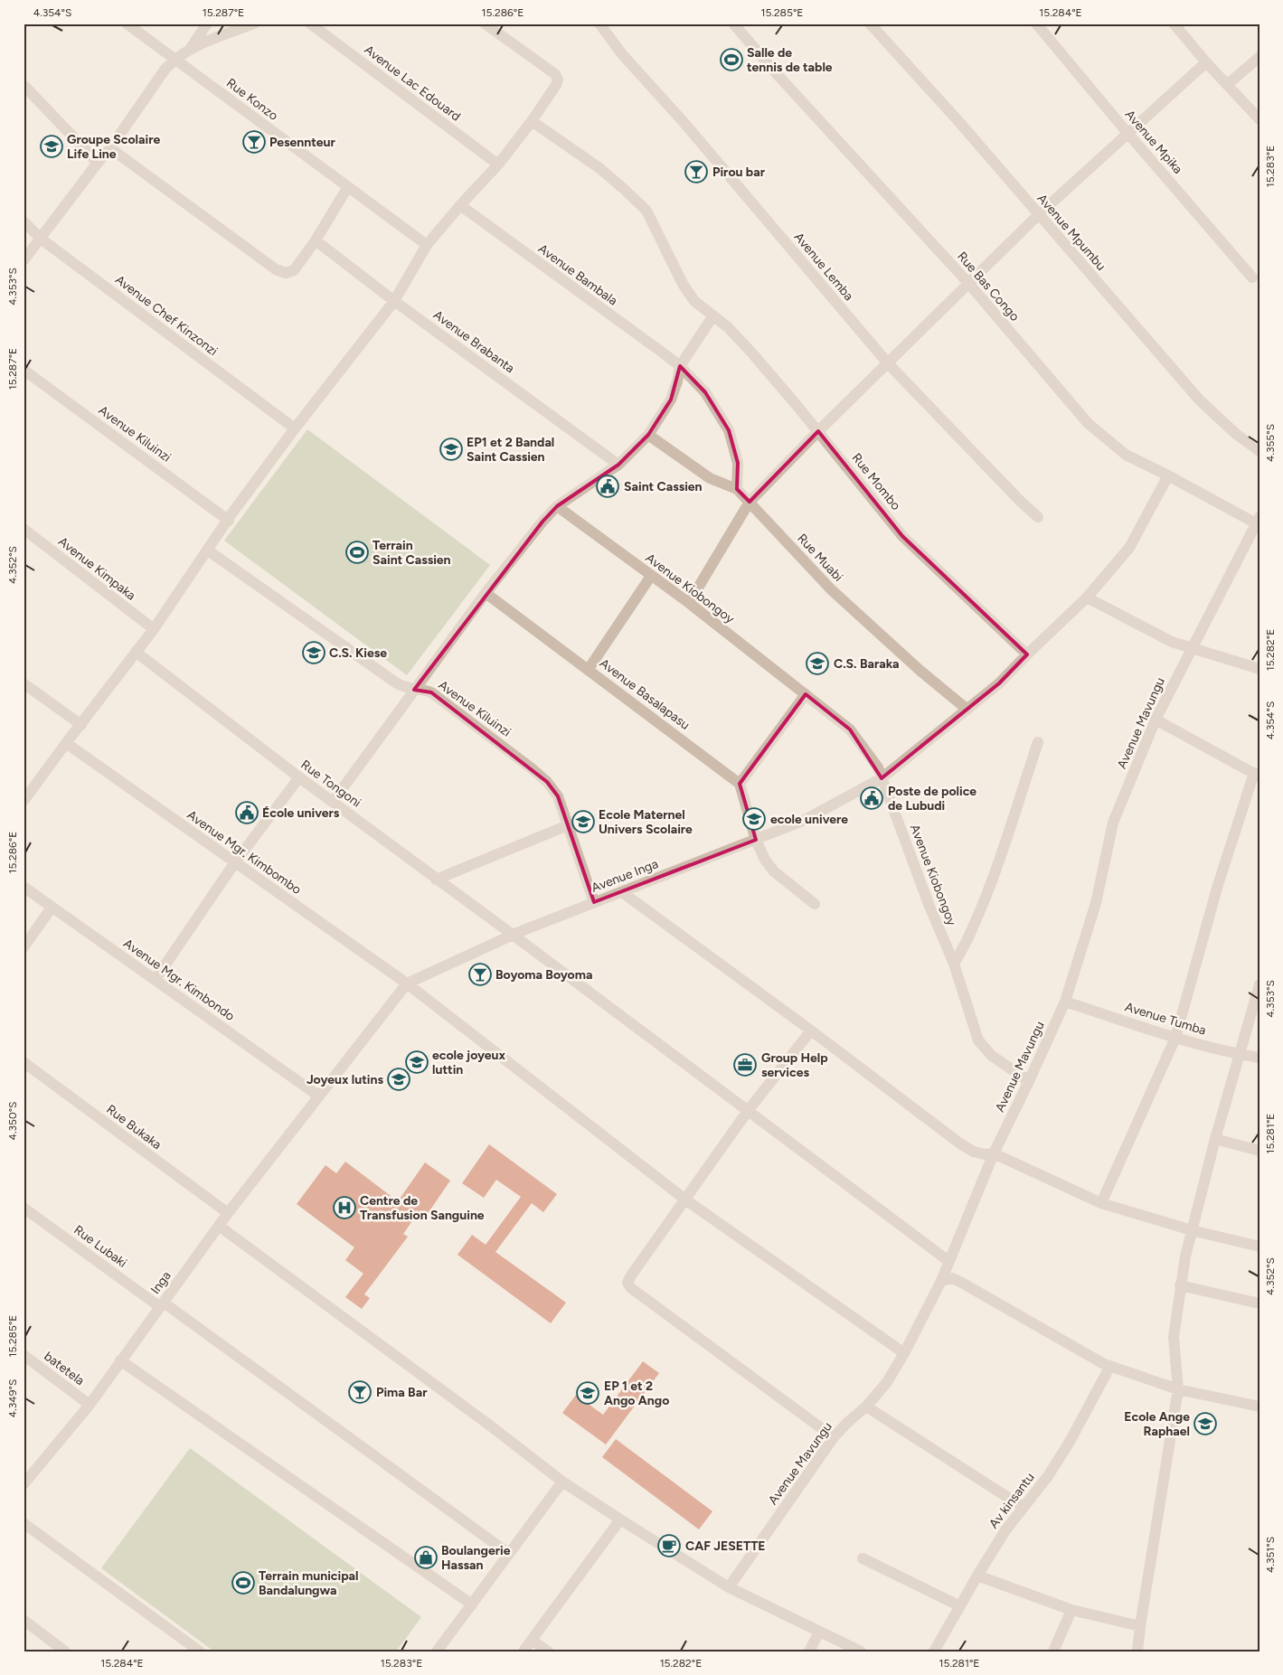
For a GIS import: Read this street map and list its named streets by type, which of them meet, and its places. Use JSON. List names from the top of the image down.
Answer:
{
  "streets": {
    "street": [
      "Avenue Lac Edouard",
      "Rue Konzo",
      "Avenue Mpika",
      "Avenue Mpumbu",
      "Avenue Lemba",
      "Avenue Bambala",
      "Rue Bas Congo",
      "Avenue Chef Kinzonzi",
      "Avenue Brabanta",
      "Avenue Kiluinzi",
      "Rue Mombo",
      "Rue Muabi",
      "Avenue Kimpaka",
      "Avenue Kiobongoy",
      "Avenue Basalapasu",
      "Avenue Mavungu",
      "Rue Tongoni",
      "Avenue Mgr. Kimbombo",
      "Avenue Inga",
      "Avenue Mgr. Kimbondo",
      "Avenue Tumba",
      "Rue Bukaka",
      "Rue Lubaki",
      "Inga",
      "batetela",
      "Av kinsantu"
    ]
  },
  "crossings": [
    ["Avenue Bambala", "Rue Muabi"],
    ["Rue Bas Congo", "Avenue Mavungu"],
    ["Rue Bas Congo", "Avenue Inga"],
    ["Avenue Kiluinzi", "Avenue Inga"],
    ["Rue Mombo", "Avenue Inga"],
    ["Rue Muabi", "Avenue Inga"],
    ["Avenue Kiobongoy", "Avenue Mavungu"],
    ["Avenue Kiobongoy", "Avenue Inga"],
    ["Avenue Mavungu", "Rue Tongoni"],
    ["Avenue Mavungu", "Avenue Mgr. Kimbombo"],
    ["Avenue Mavungu", "Avenue Tumba"],
    ["Rue Tongoni", "Avenue Inga"],
    ["Avenue Mgr. Kimbombo", "Avenue Inga"],
    ["Avenue Inga", "Avenue Mgr. Kimbondo"],
    ["Avenue Inga", "Inga"],
    ["Avenue Mgr. Kimbondo", "Inga"],
    ["Rue Bukaka", "Inga"],
    ["Rue Lubaki", "Inga"],
    ["Inga", "batetela"]
  ],
  "places": {
    "sports": ["Salle de tennis de table", "Terrain Saint Cassien", "Terrain municipal Bandalungwa"],
    "bar": [
      "Pesennteur",
      "Pirou bar",
      "Boyoma Boyoma",
      "Pima Bar"
    ],
    "school or university": [
      "Groupe Scolaire Life Line",
      "EP1 et 2 Bandal Saint Cassien",
      "C.S. Kiese",
      "C.S. Baraka",
      "ecole univere",
      "Ecole Maternel Univers Scolaire",
      "ecole joyeux luttin",
      "Joyeux lutins",
      "EP 1 et 2 Ango Ango",
      "Ecole Ange Raphael"
    ],
    "public building": ["Saint Cassien", "Poste de police de Lubudi", "École univers"],
    "office": ["Group Help services"],
    "hospital": ["Centre de Transfusion Sanguine"],
    "cafe": ["CAF JESETTE"],
    "shop": ["Boulangerie Hassan"]
  },
  "coordinates": [
    "4.354°S",
    "15.287°E",
    "15.286°E",
    "15.285°E",
    "15.284°E",
    "15.283°E",
    "4.353°S",
    "4.355°S",
    "4.352°S",
    "15.282°E",
    "4.350°S",
    "15.281°E",
    "4.349°S",
    "4.351°S"
  ]
}
